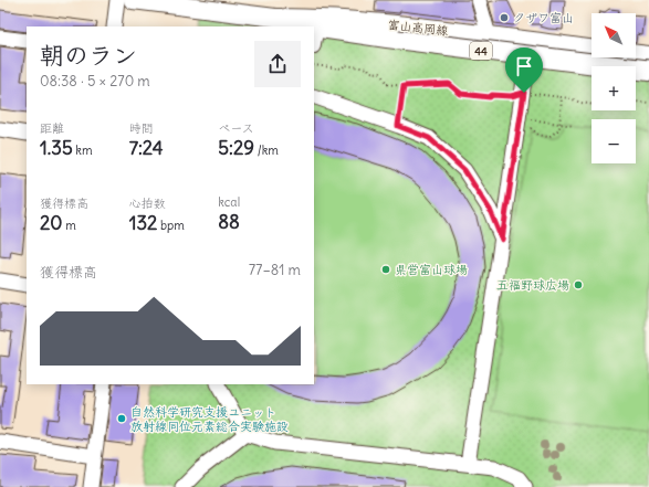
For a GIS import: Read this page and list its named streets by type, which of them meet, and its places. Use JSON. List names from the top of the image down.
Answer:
{
  "streets": {
    "main road": ["富山高岡線", "44"]
  },
  "crossings": [
    ["富山高岡線", "44"]
  ],
  "places": [
    "クザワ富山",
    "県営富山球場",
    "五福野球広場",
    "自然科学研究支援ユニット 放射線同位元素総合実験施設"
  ],
  "north": "top left",
  "page": {
    "map_buttons": ["+", "−"],
    "heading": ["朝のラン", "08:38 · 5 × 270 m"],
    "stats": [
      ["距離", "1.35 km"],
      ["時間", "7:24"],
      ["ペース", "5:29 /km"],
      ["獲得標高", "20 m"],
      ["心拍数", "132 bpm"],
      ["kcal", "88"]
    ],
    "chart": ["獲得標高", "77–81 m"]
  }
}
